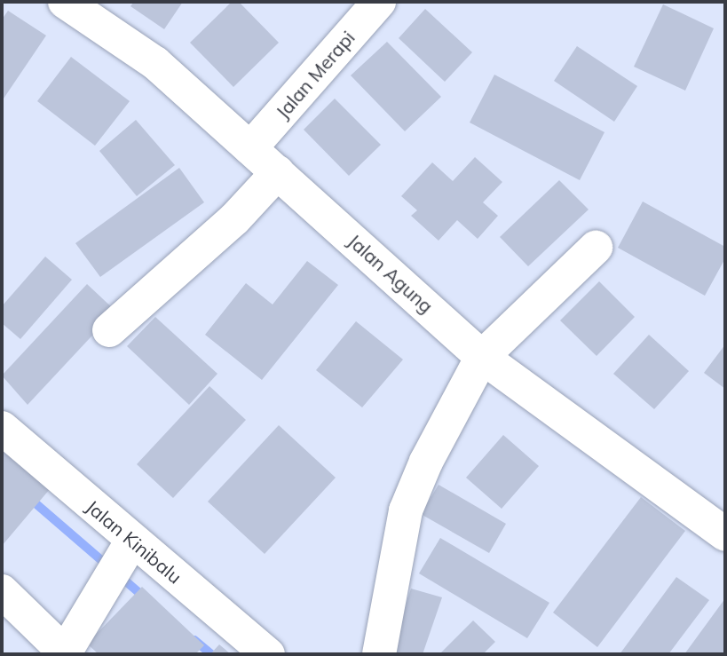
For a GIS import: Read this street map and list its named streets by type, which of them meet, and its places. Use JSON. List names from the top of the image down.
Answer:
{
  "streets": {
    "street": ["Jalan Merapi", "Jalan Agung", "Jalan Kinibalu"]
  },
  "crossings": [
    ["Jalan Merapi", "Jalan Agung"]
  ]
}
